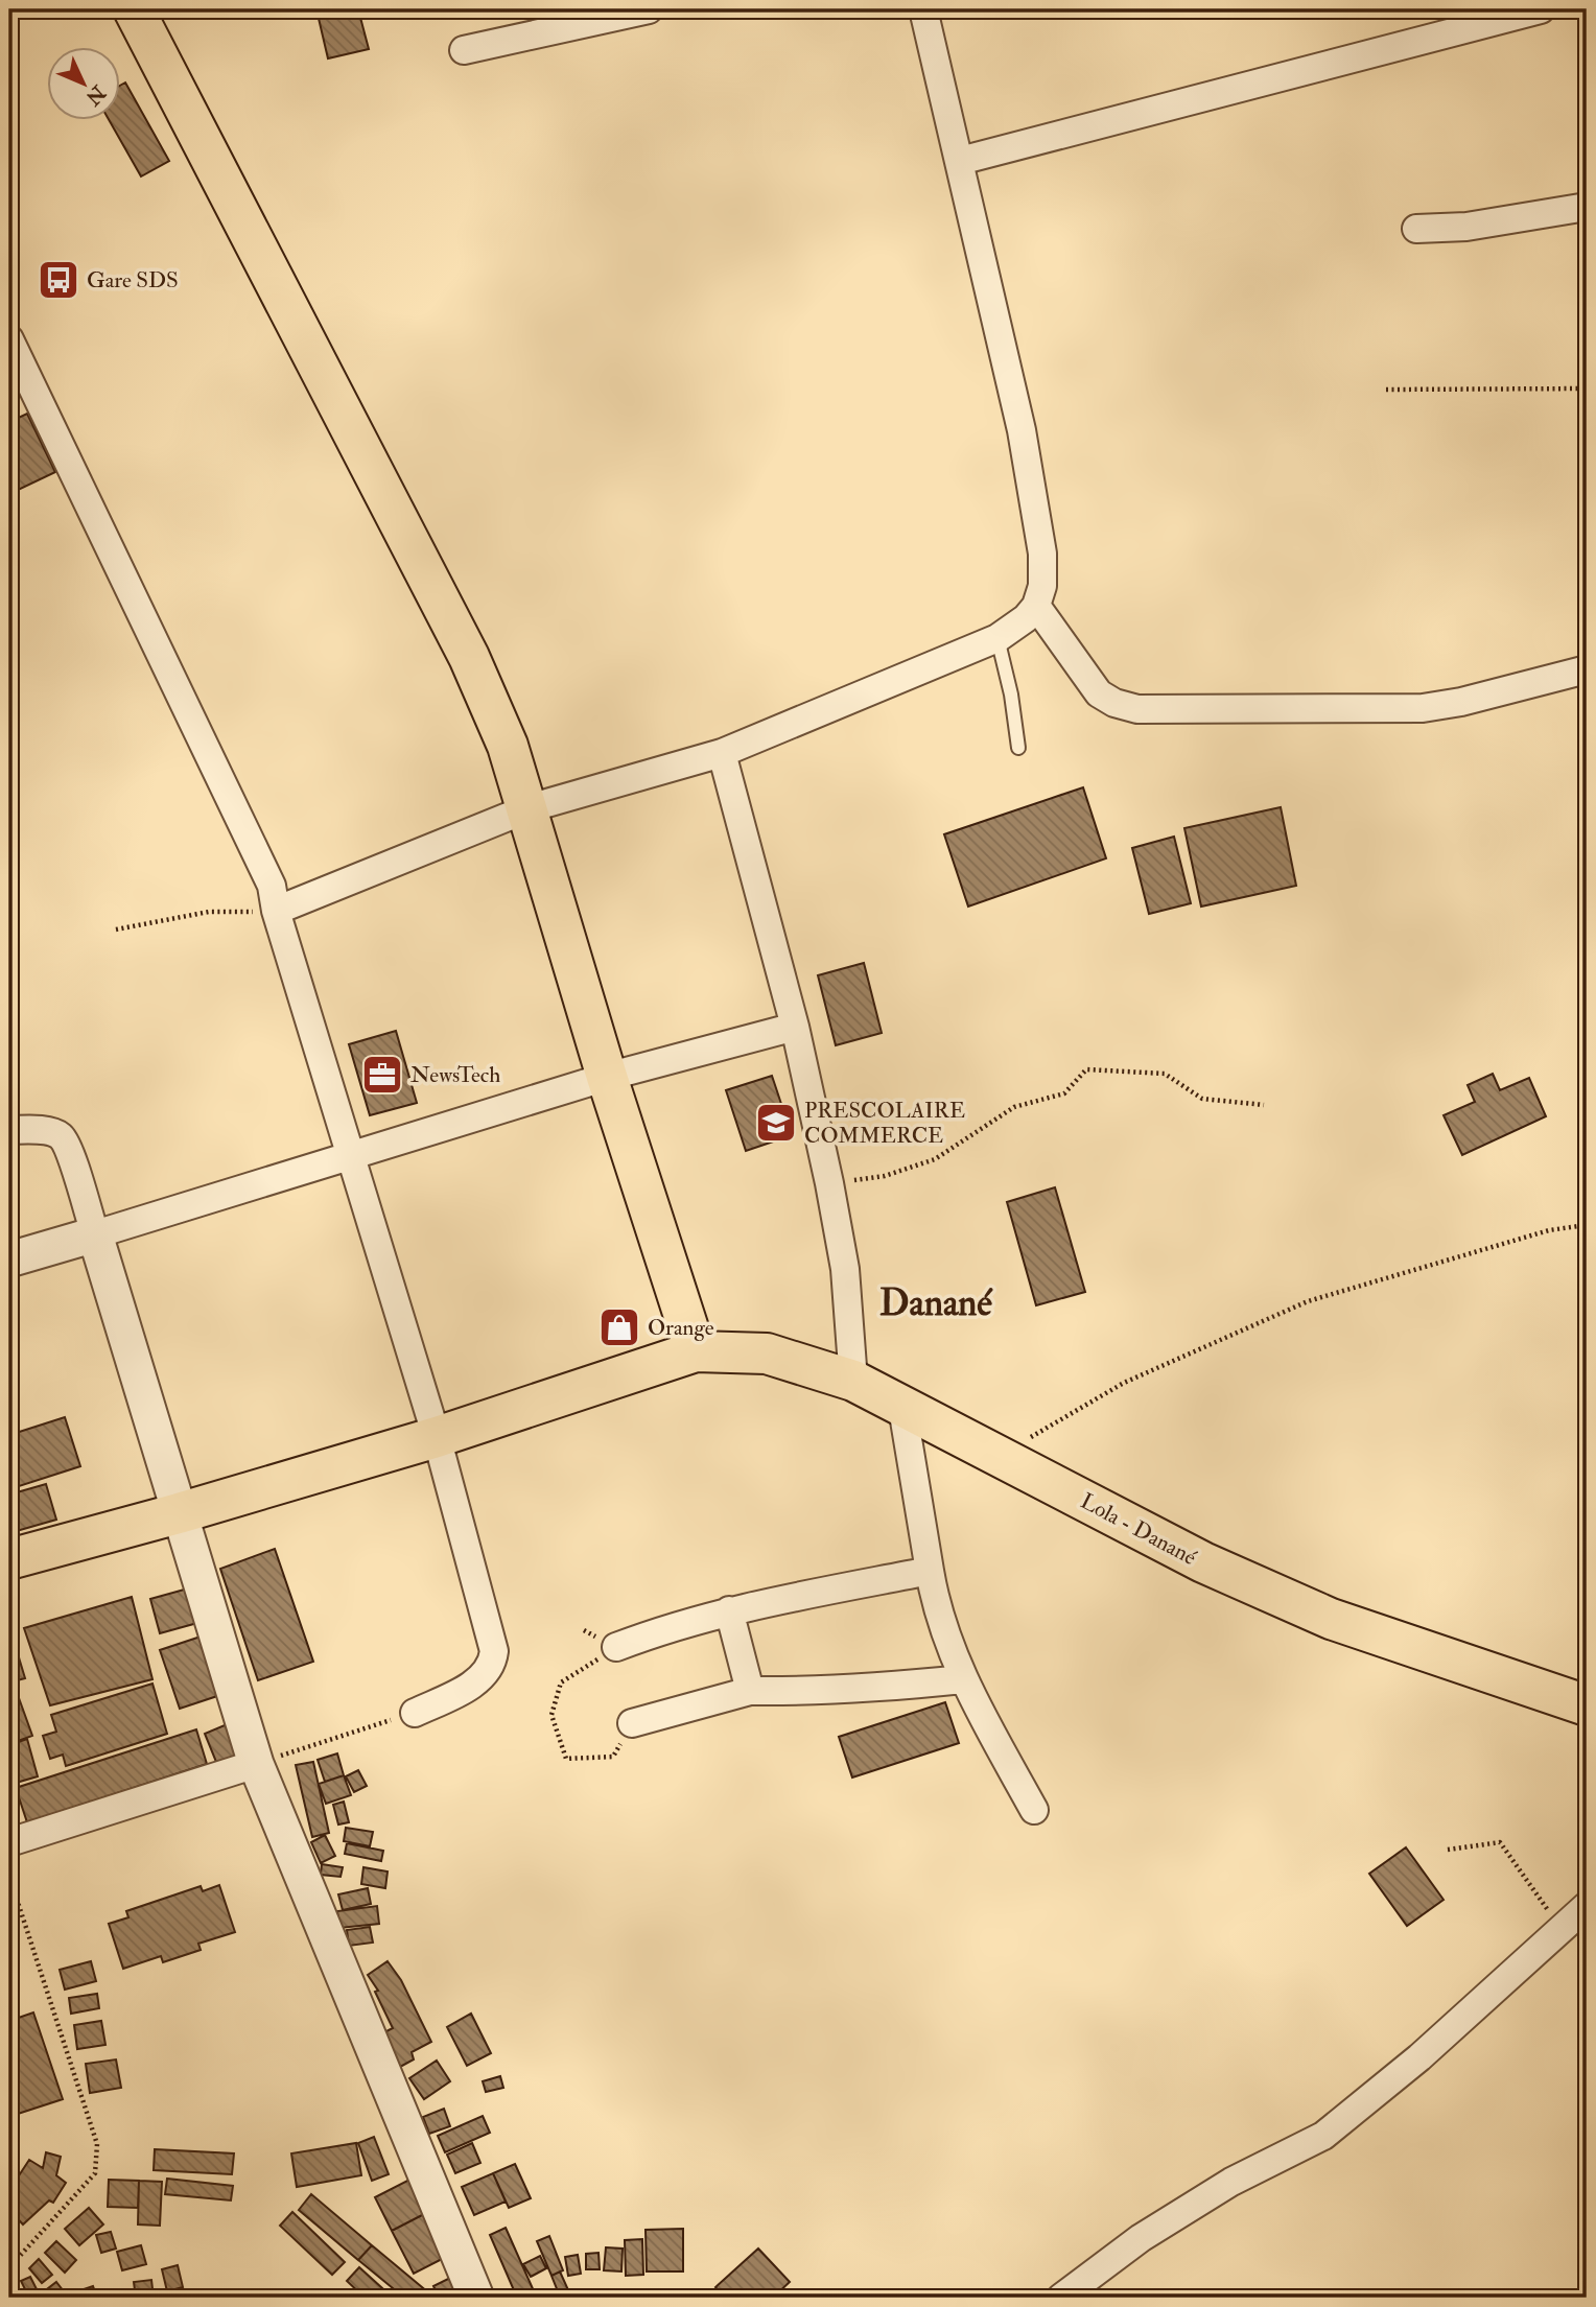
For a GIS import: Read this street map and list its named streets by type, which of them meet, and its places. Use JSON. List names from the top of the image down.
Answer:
{
  "streets": {
    "main road": ["Lola - Danané"]
  },
  "districts": ["Danané"],
  "places": {
    "bus stop": ["Gare SDS"],
    "office": ["NewsTech"],
    "school or university": ["PRESCOLAIRE COMMERCE"],
    "shop": ["Orange"]
  },
  "north": "bottom right"
}
